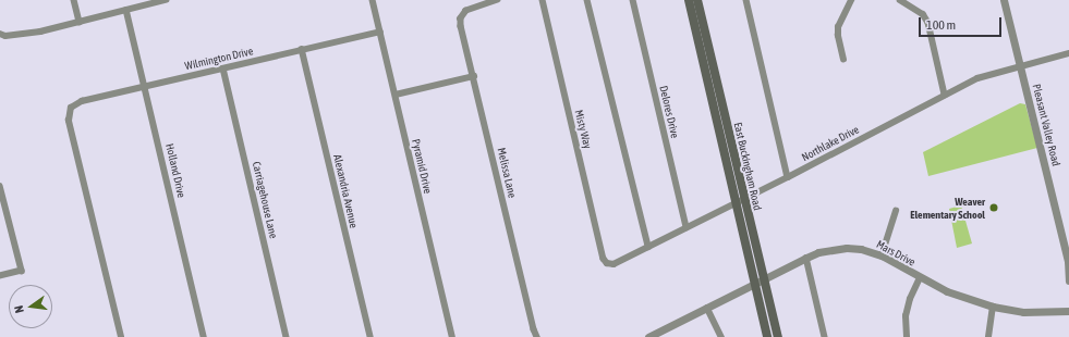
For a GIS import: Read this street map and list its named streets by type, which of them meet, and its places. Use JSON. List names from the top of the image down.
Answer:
{
  "streets": {
    "main road": ["East Buckingham Road"],
    "street": [
      "Wilmington Drive",
      "Delores Drive",
      "Pleasant Valley Road",
      "Misty Way",
      "Northlake Drive",
      "Pyramid Drive",
      "Holland Drive",
      "Melissa Lane",
      "Alexandria Avenue",
      "Carriagehouse Lane",
      "Mars Drive"
    ]
  },
  "crossings": [
    ["Wilmington Drive", "Pyramid Drive"],
    ["Wilmington Drive", "Holland Drive"],
    ["Wilmington Drive", "Alexandria Avenue"],
    ["Wilmington Drive", "Carriagehouse Lane"],
    ["Delores Drive", "Northlake Drive"],
    ["Pleasant Valley Road", "Northlake Drive"],
    ["Misty Way", "Northlake Drive"],
    ["Northlake Drive", "East Buckingham Road"],
    ["East Buckingham Road", "Mars Drive"]
  ],
  "places": ["Weaver Elementary School"],
  "scale_bar": "100 m",
  "north": "left"
}
